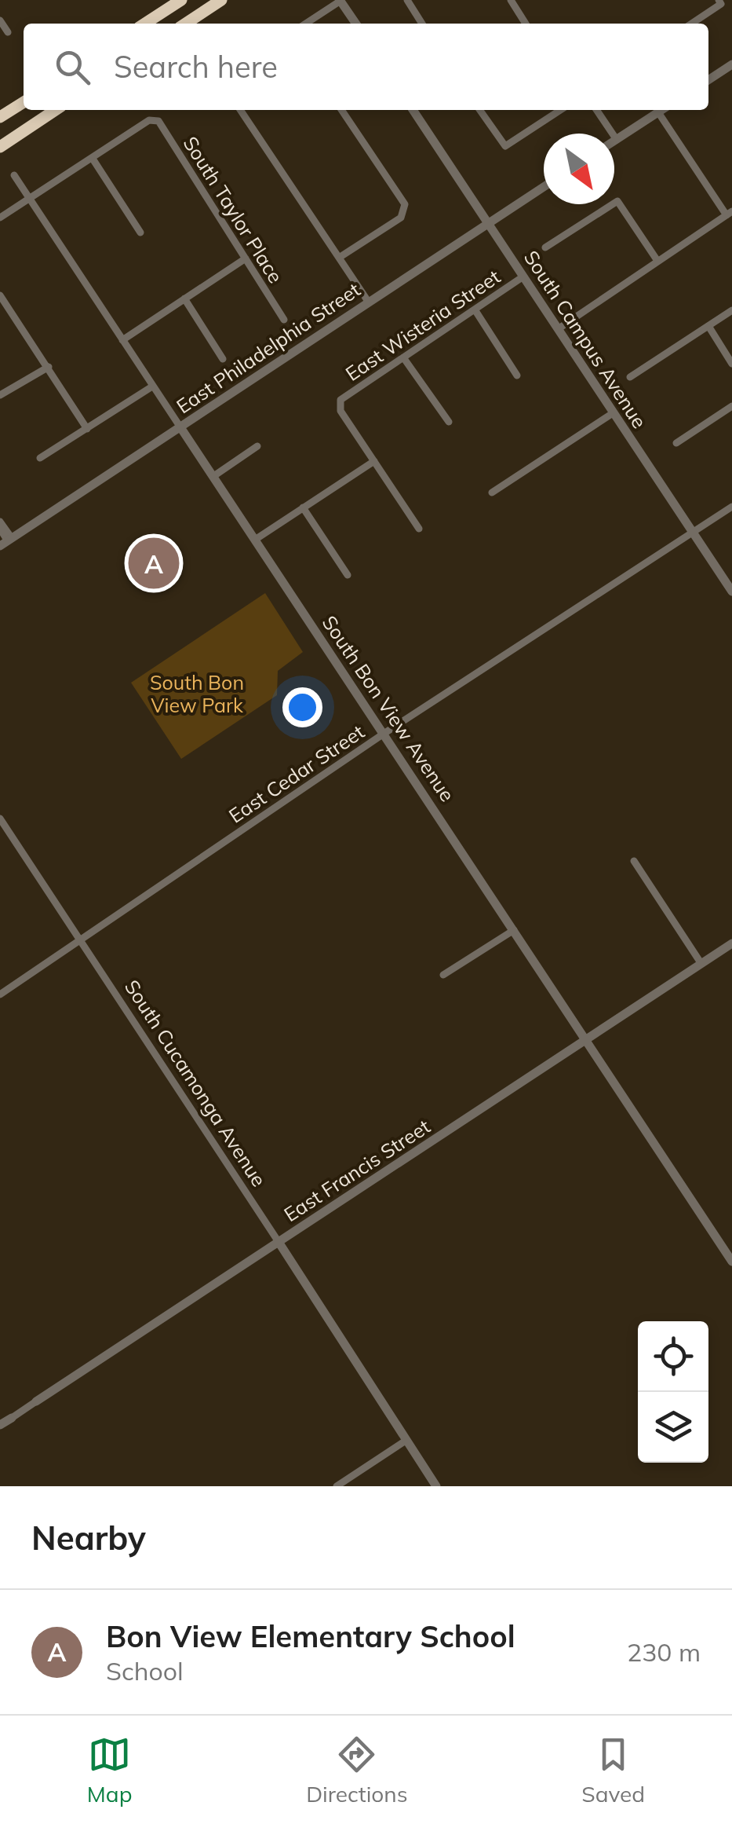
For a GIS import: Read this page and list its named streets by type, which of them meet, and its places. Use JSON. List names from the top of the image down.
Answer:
{
  "streets": {
    "street": [
      "South Taylor Place",
      "East Wisteria Street",
      "South Campus Avenue",
      "East Philadelphia Street",
      "South Bon View Avenue",
      "East Cedar Street",
      "South Cucamonga Avenue",
      "East Francis Street"
    ]
  },
  "crossings": [
    ["East Wisteria Street", "South Campus Avenue"],
    ["South Campus Avenue", "East Philadelphia Street"],
    ["South Campus Avenue", "East Cedar Street"],
    ["East Philadelphia Street", "South Bon View Avenue"],
    ["South Bon View Avenue", "East Cedar Street"],
    ["South Bon View Avenue", "East Francis Street"],
    ["East Cedar Street", "South Cucamonga Avenue"],
    ["South Cucamonga Avenue", "East Francis Street"]
  ],
  "parks": ["South Bon View Park"],
  "north": "bottom right",
  "page": {
    "search": "Search here",
    "pins": "A",
    "heading": "Nearby",
    "list": [
      {
        "mark": "A",
        "name": "Bon View Elementary School",
        "note": "School",
        "value": "230 m"
      }
    ],
    "nav": ["Map", "Directions", "Saved"]
  }
}
